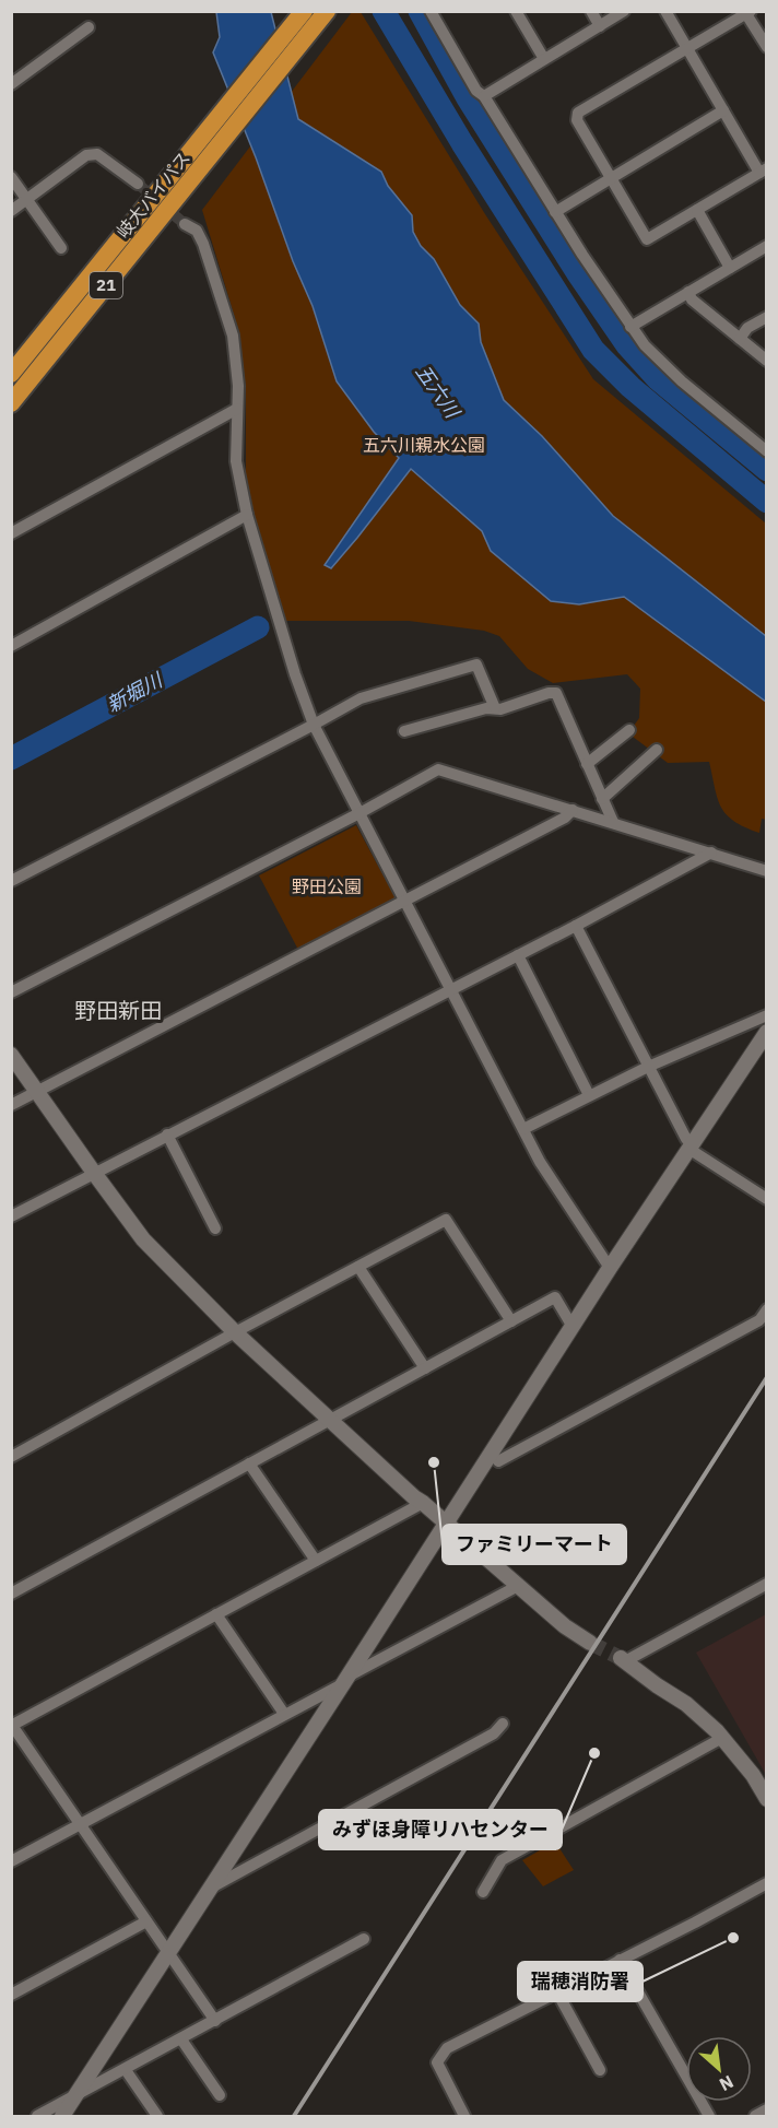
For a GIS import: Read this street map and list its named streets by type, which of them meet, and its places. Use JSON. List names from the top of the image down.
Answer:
{
  "streets": {
    "highway": ["岐大バイパス", "21"]
  },
  "districts": ["野田新田"],
  "water": ["五六川", "新堀川"],
  "parks": ["五六川親水公園", "野田公園"],
  "places": ["ファミリーマート", "みずほ身障リハセンター", "瑞穂消防署"],
  "north": "bottom right"
}
